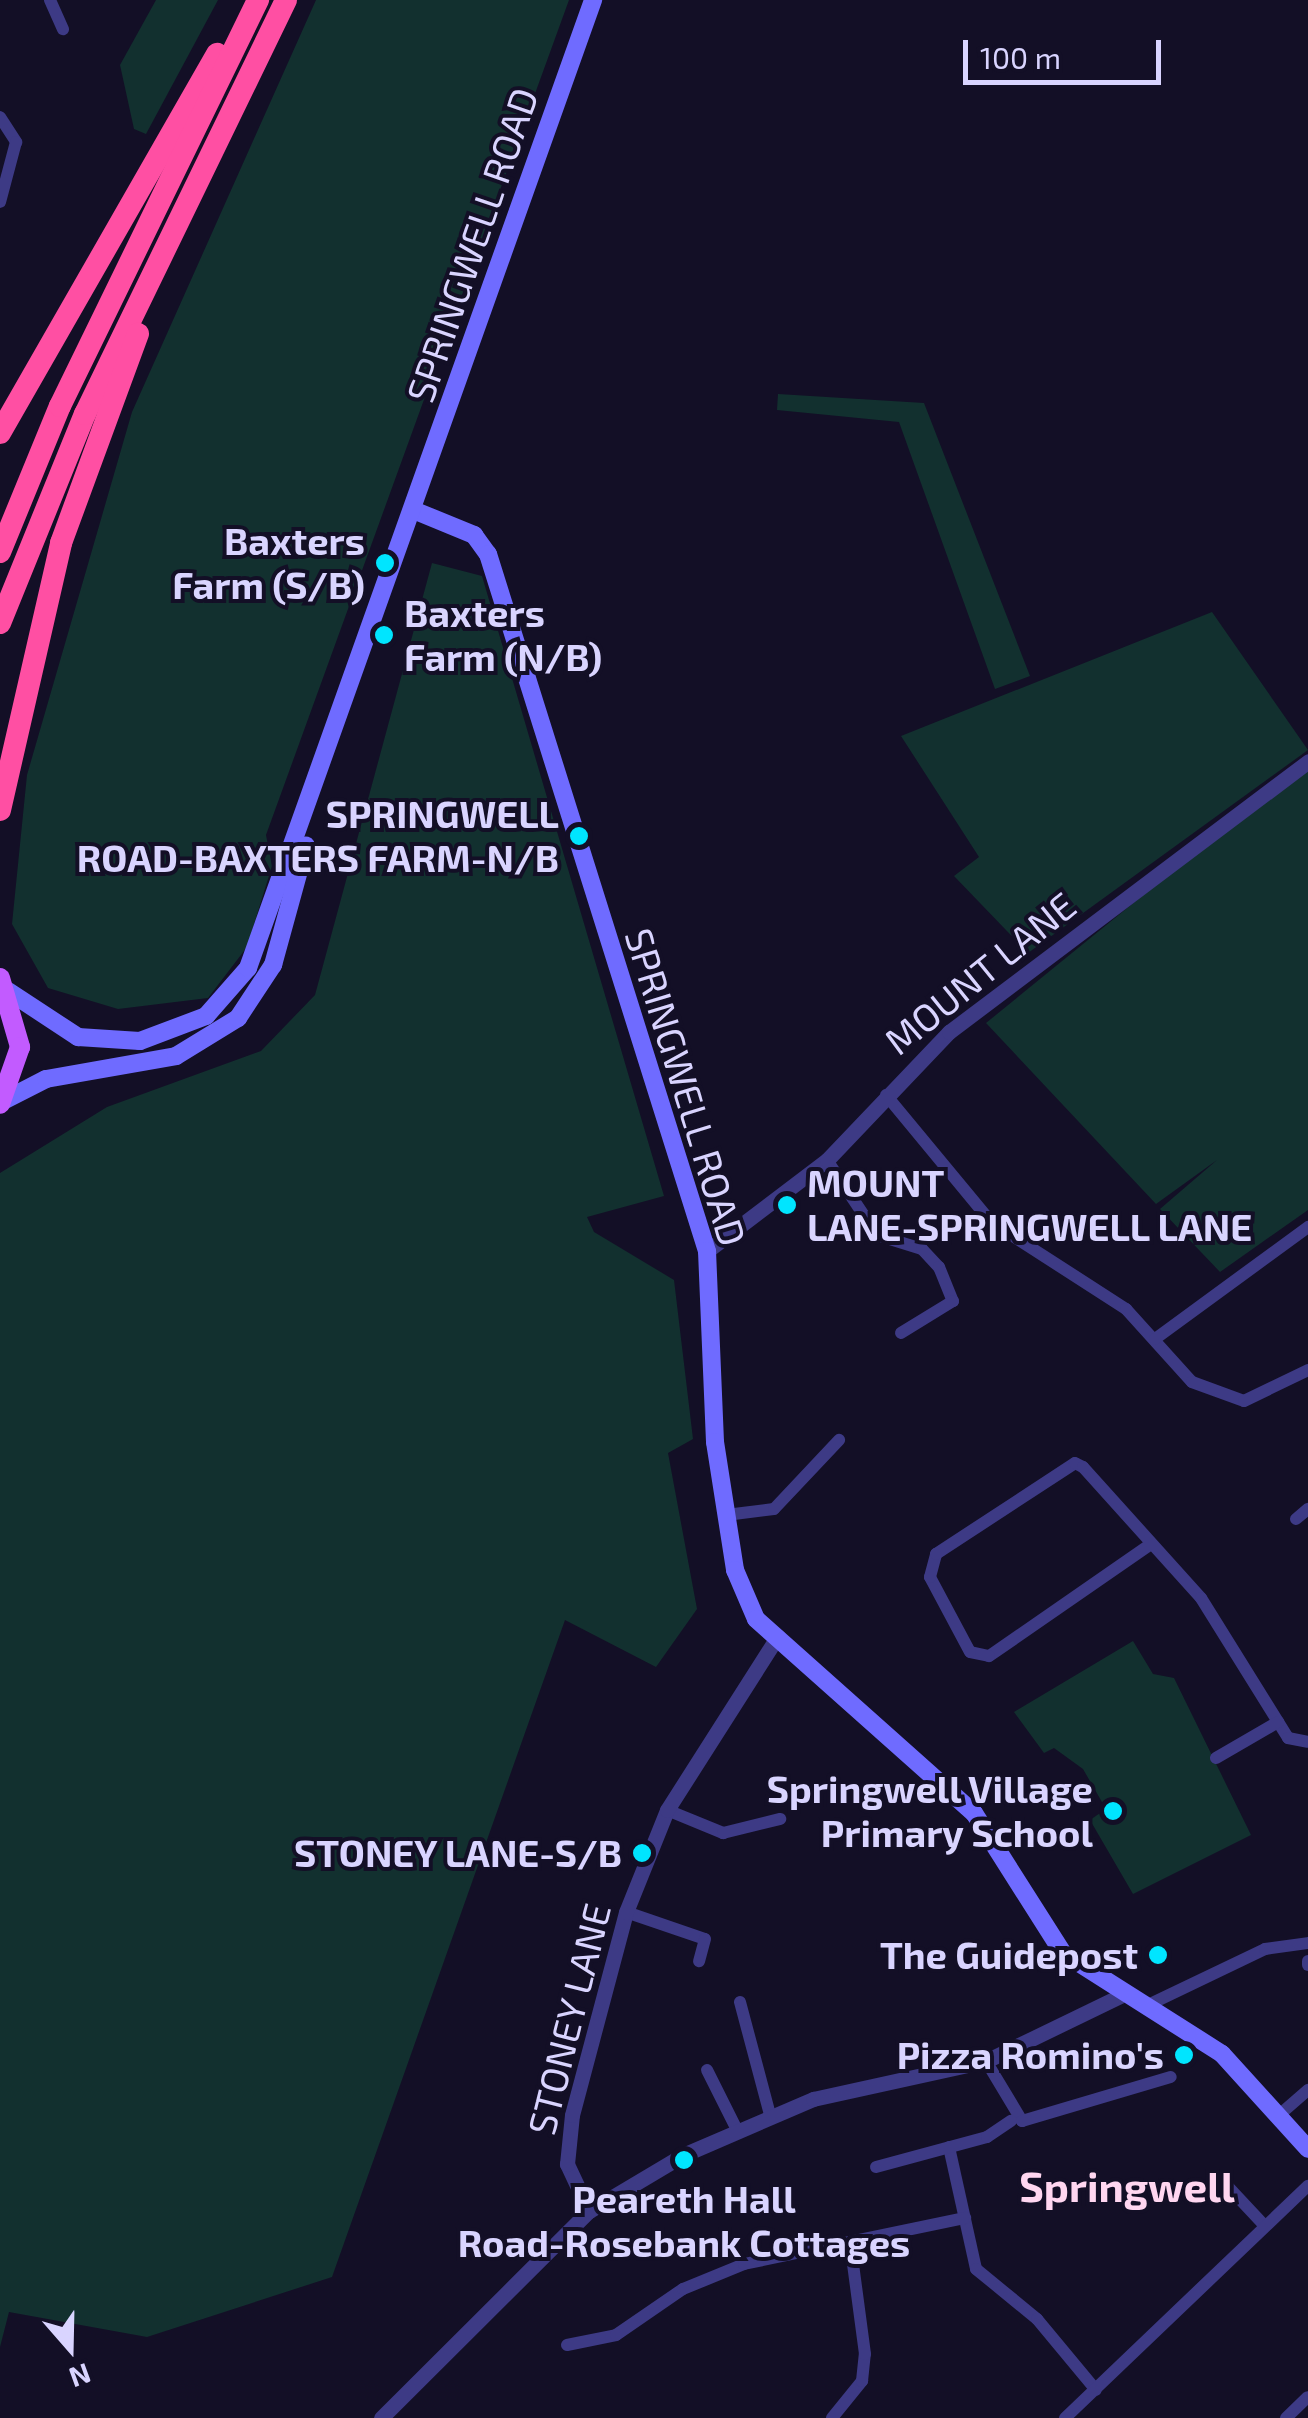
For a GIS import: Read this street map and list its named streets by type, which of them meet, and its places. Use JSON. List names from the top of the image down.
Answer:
{
  "streets": {
    "main road": ["SPRINGWELL ROAD"],
    "street": ["MOUNT LANE", "STONEY LANE"]
  },
  "crossings": [
    ["SPRINGWELL ROAD", "MOUNT LANE"],
    ["SPRINGWELL ROAD", "STONEY LANE"]
  ],
  "districts": ["Springwell"],
  "places": [
    "Baxters Farm (S/B)",
    "Baxters Farm (N/B)",
    "SPRINGWELL ROAD-BAXTERS FARM-N/B",
    "MOUNT LANE-SPRINGWELL LANE",
    "Springwell Village Primary School",
    "STONEY LANE-S/B",
    "The Guidepost",
    "Pizza Romino's",
    "Peareth Hall Road-Rosebank Cottages"
  ],
  "scale_bar": "100 m",
  "north": "bottom"
}
